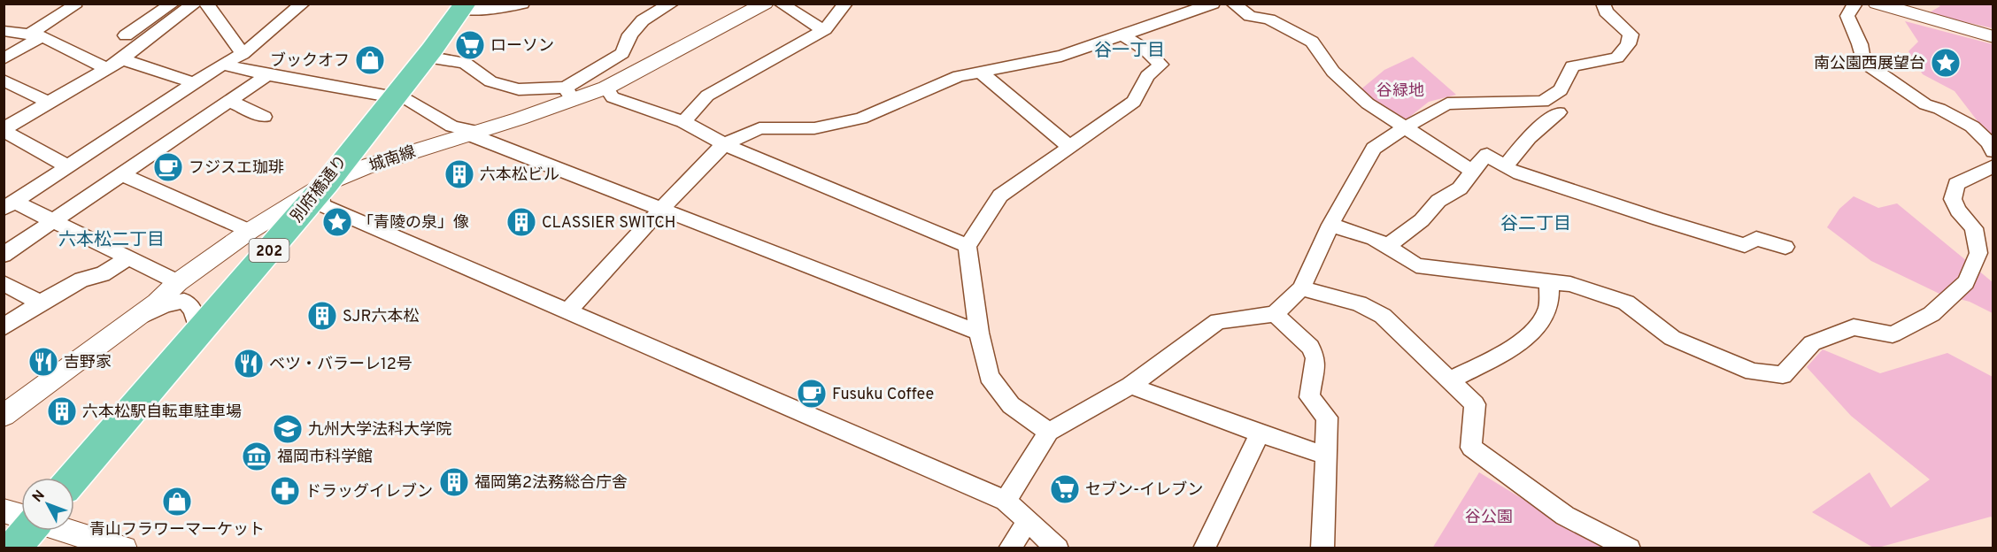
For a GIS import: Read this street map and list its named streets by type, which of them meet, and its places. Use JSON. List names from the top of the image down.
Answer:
{
  "streets": {
    "highway": ["別府橋通り", "202"],
    "street": ["城南線"]
  },
  "crossings": [
    ["城南線", "別府橋通り"]
  ],
  "districts": ["谷一丁目", "谷二丁目", "六本松二丁目"],
  "parks": ["谷緑地", "谷公園"],
  "places": {
    "supermarket": ["ローソン", "セブン-イレブン"],
    "shop": ["ブックオフ", "青山フラワーマーケット"],
    "place": ["南公園西展望台", "「青陵の泉」像"],
    "cafe": ["フジスエ珈琲", "Fusuku Coffee"],
    "building": [
      "六本松ビル",
      "CLASSIER SWITCH",
      "SJR六本松",
      "六本松駅自転車駐車場",
      "福岡第2法務総合庁舎"
    ],
    "restaurant": ["吉野家", "ベツ・バラーレ12号"],
    "school or university": ["九州大学法科大学院"],
    "museum": ["福岡市科学館"],
    "pharmacy": ["ドラッグイレブン"]
  },
  "north": "top left"
}
